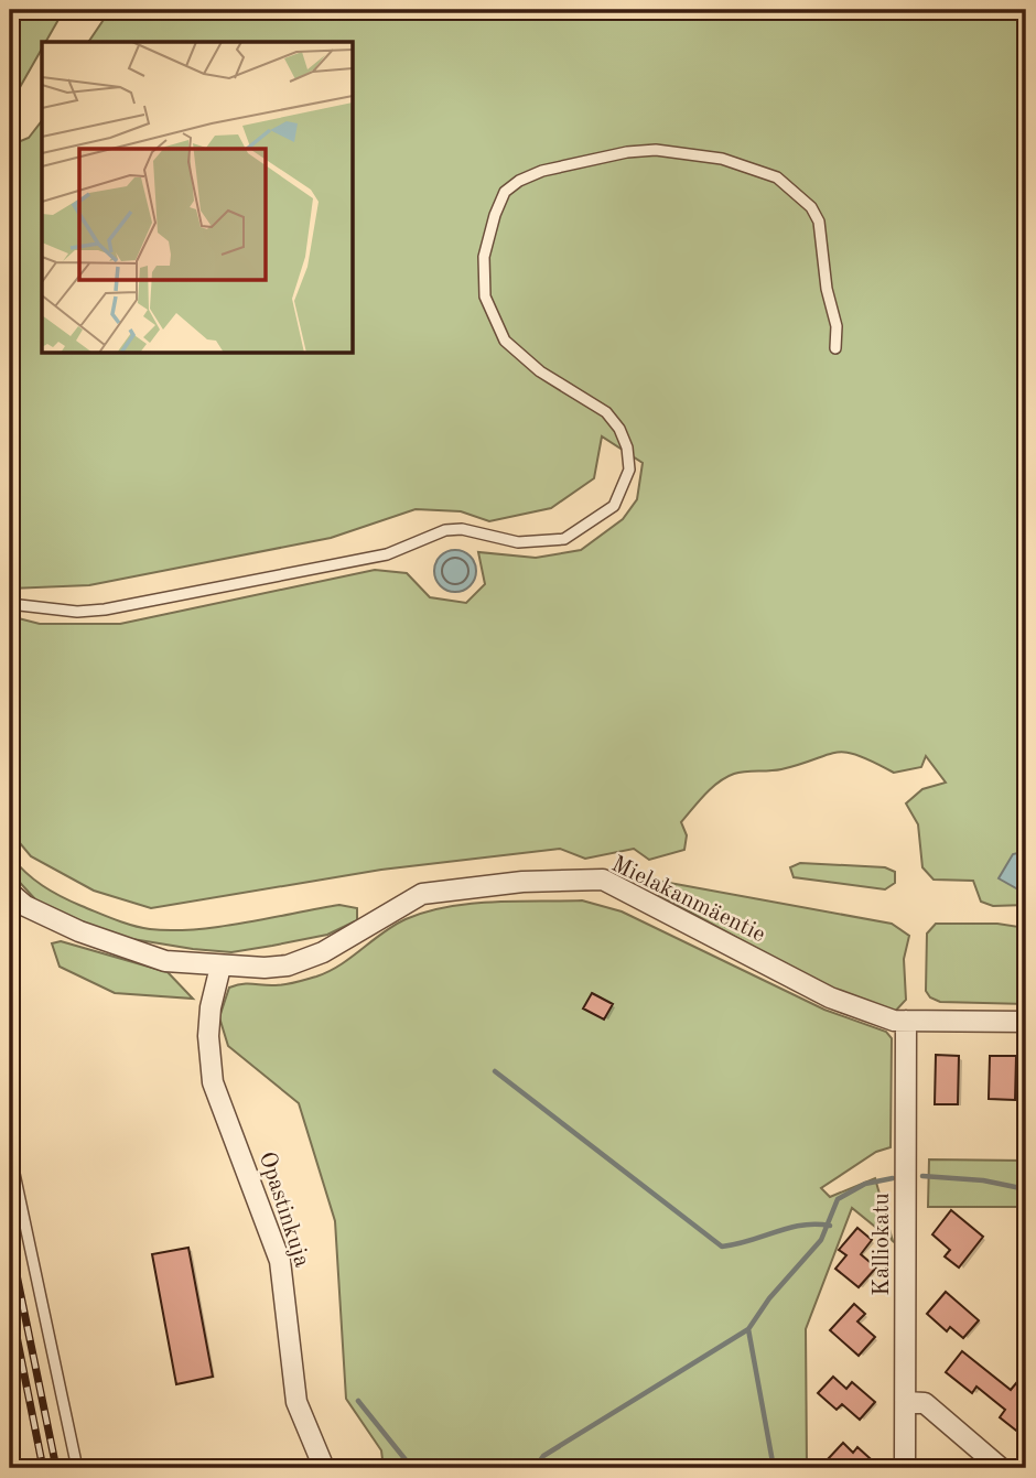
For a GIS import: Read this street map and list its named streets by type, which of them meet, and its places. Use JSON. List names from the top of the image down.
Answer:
{
  "streets": {
    "street": ["Mielakanmäentie", "Opastinkuja", "Kalliokatu"]
  },
  "crossings": [
    ["Mielakanmäentie", "Opastinkuja"],
    ["Mielakanmäentie", "Kalliokatu"]
  ]
}
